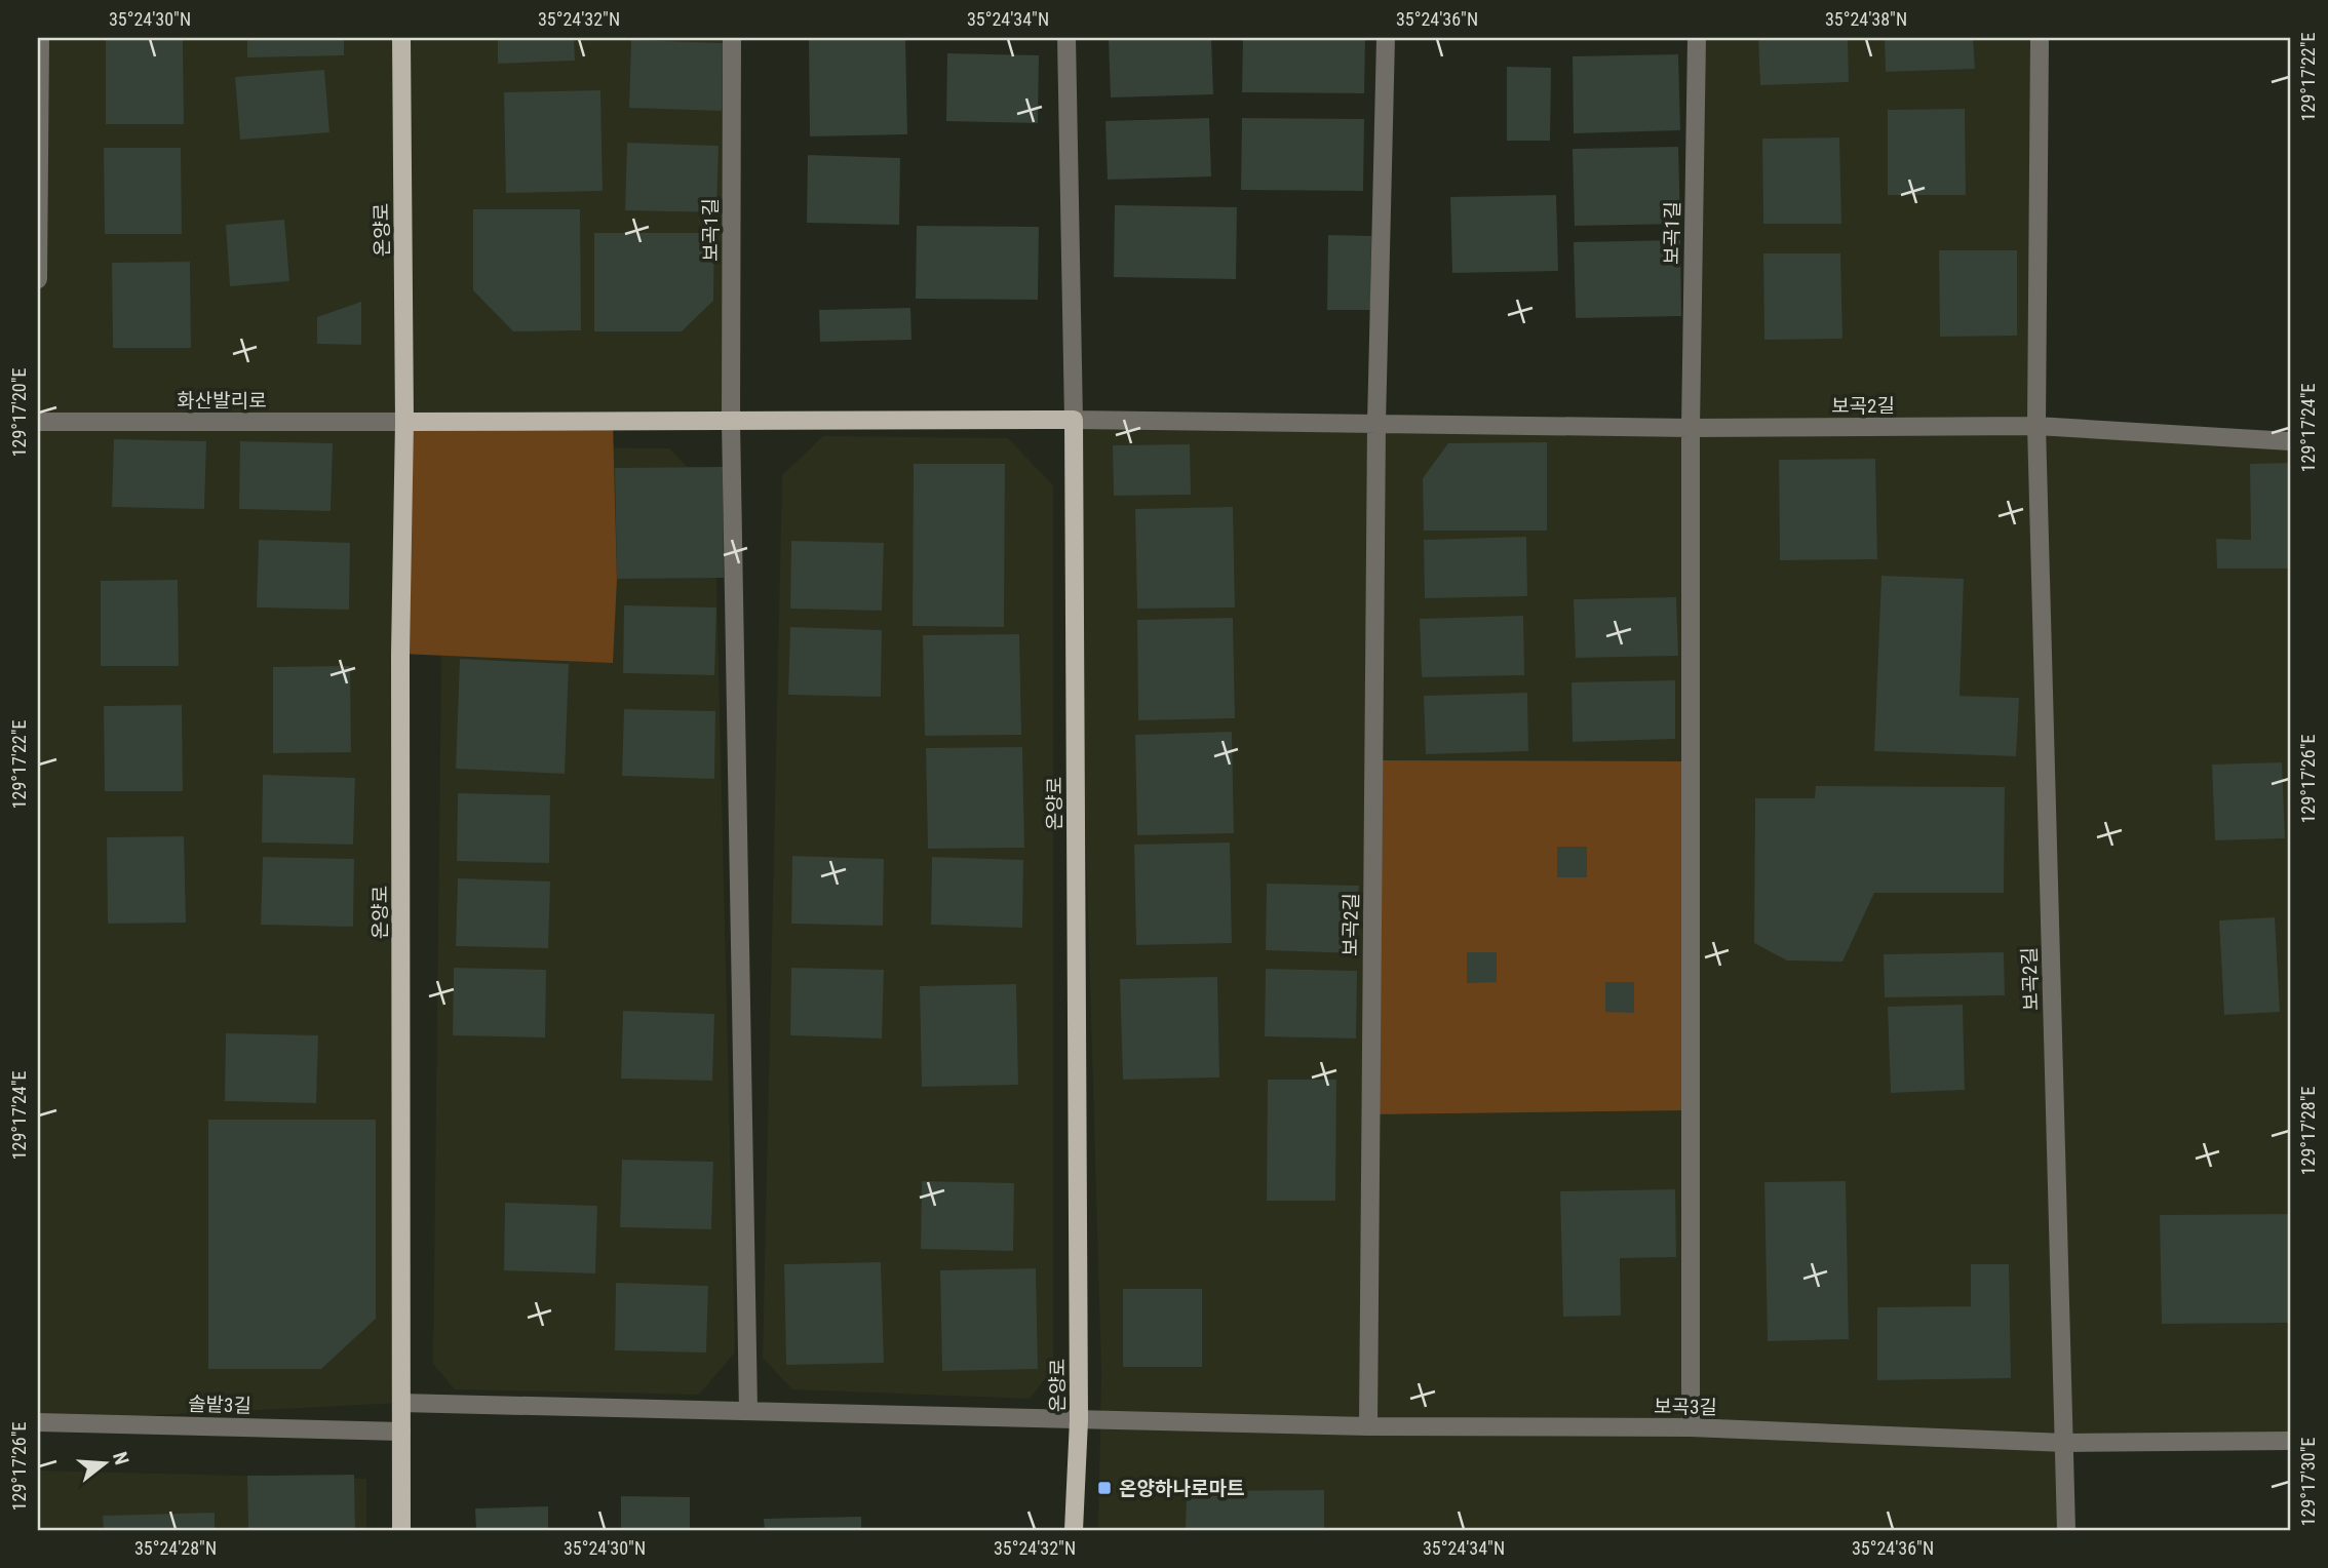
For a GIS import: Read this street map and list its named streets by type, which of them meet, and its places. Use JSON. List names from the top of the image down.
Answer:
{
  "streets": {
    "main road": ["온양로"],
    "street": [
      "보곡1길",
      "화산발리로",
      "보곡2길",
      "솔밭3길",
      "보곡3길"
    ]
  },
  "crossings": [
    ["온양로", "화산발리로"],
    ["온양로", "보곡2길"],
    ["온양로", "솔밭3길"],
    ["온양로", "보곡3길"],
    ["보곡1길", "보곡2길"],
    ["보곡2길", "보곡3길"]
  ],
  "places": {
    "transit": ["온양하나로마트"]
  },
  "north": "right",
  "coordinates": [
    "35°24'30\"N",
    "35°24'32\"N",
    "35°24'34\"N",
    "35°24'36\"N",
    "35°24'38\"N",
    "129°17'22\"E",
    "129°17'20\"E",
    "129°17'24\"E",
    "129°17'26\"E",
    "129°17'28\"E",
    "129°17'30\"E",
    "35°24'28\"N"
  ]
}
